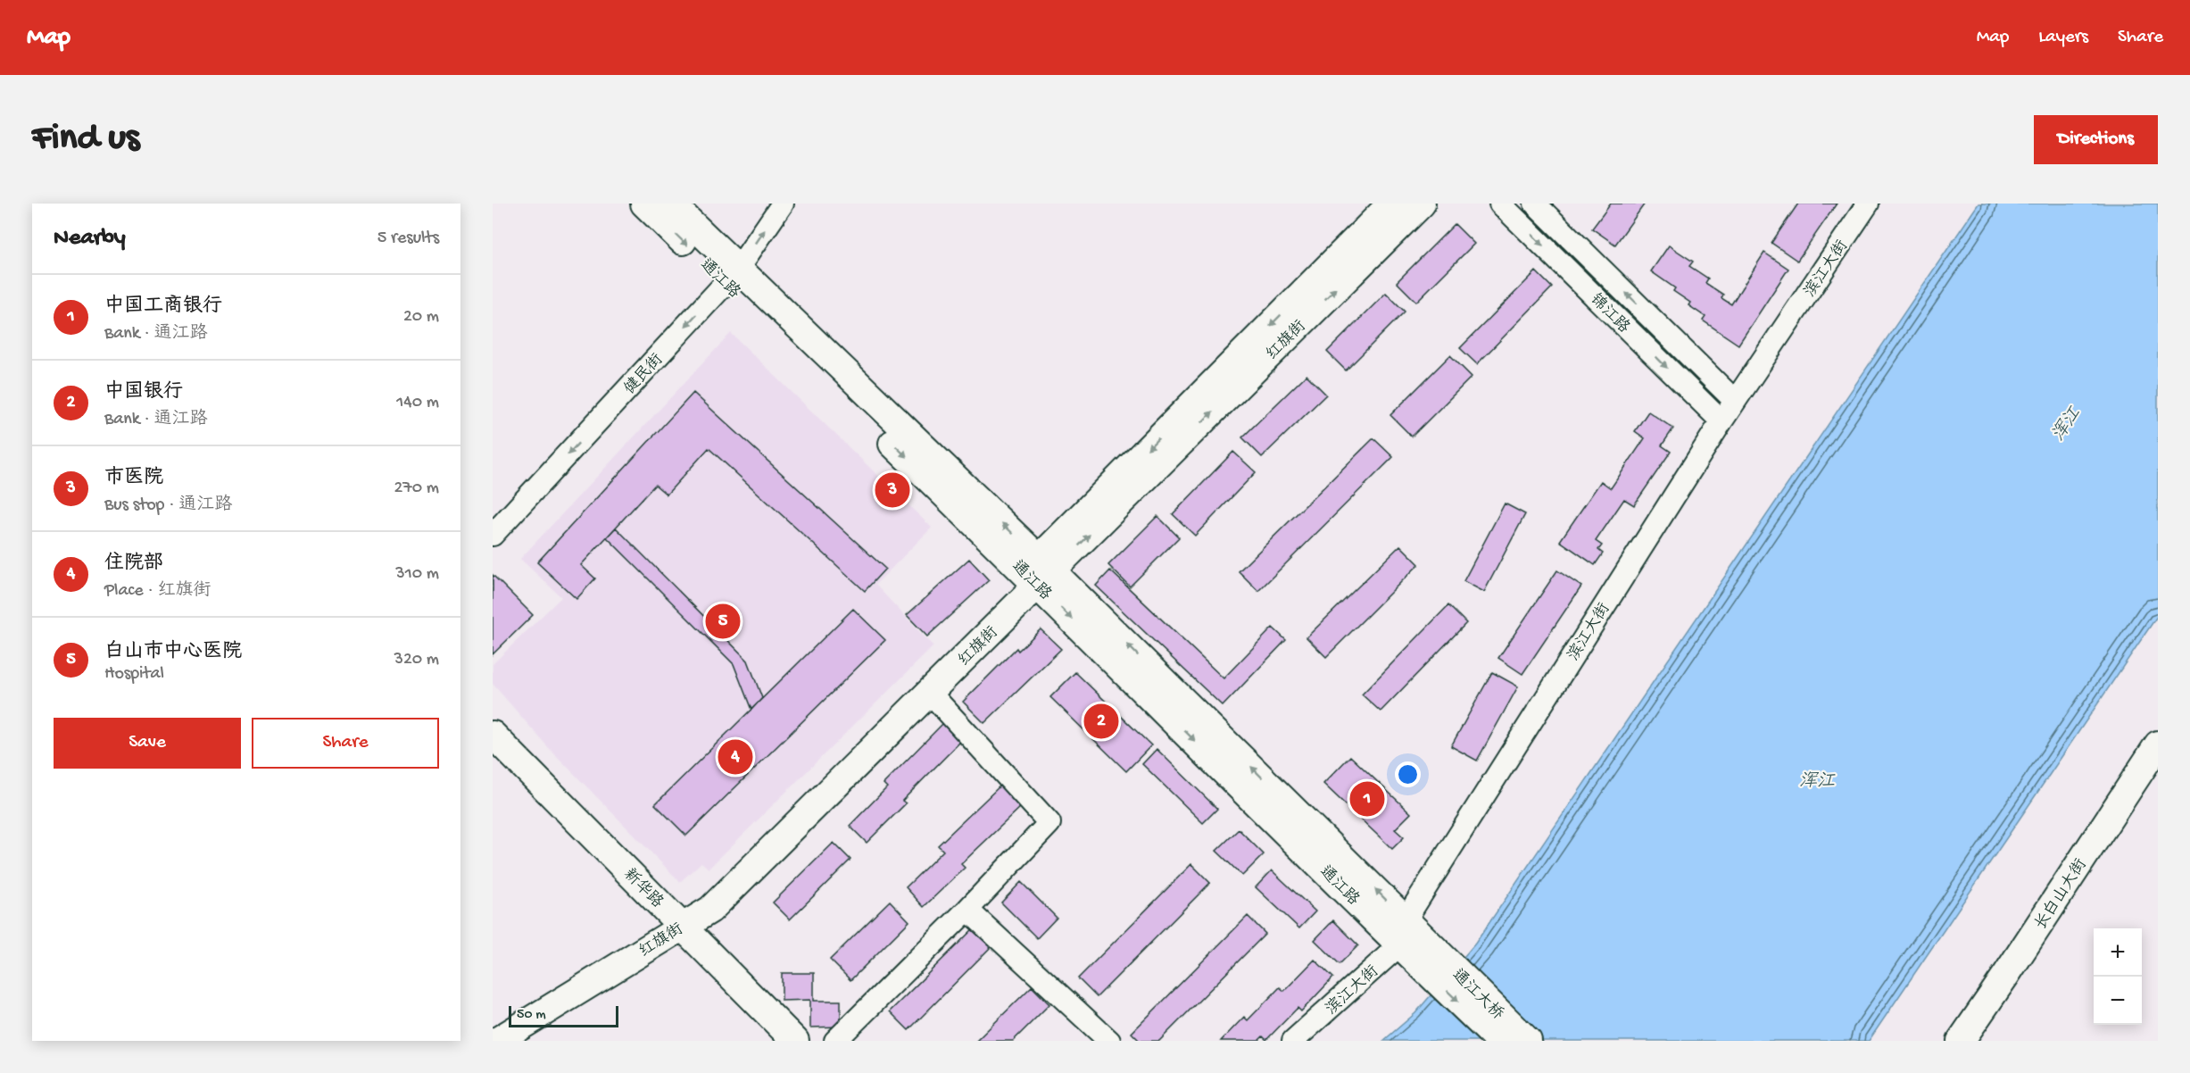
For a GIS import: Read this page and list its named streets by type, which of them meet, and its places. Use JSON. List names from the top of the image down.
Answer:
{
  "streets": {
    "main road": [
      "通江路",
      "红旗街",
      "新华路",
      "长白山大街",
      "通江大桥"
    ],
    "street": ["滨江大街", "锦江路", "健民街"]
  },
  "crossings": [
    ["滨江大街", "通江路"],
    ["滨江大街", "锦江路"],
    ["滨江大街", "通江大桥"],
    ["通江路", "红旗街"],
    ["通江路", "健民街"],
    ["通江路", "通江大桥"],
    ["红旗街", "新华路"]
  ],
  "water": ["浑江"],
  "scale_bar": "50 m",
  "page": {
    "header": "Map",
    "nav": ["Map", "Layers", "Share"],
    "buttons": [
      "Directions",
      ["Save", "Share"]
    ],
    "title": "Find us",
    "heading": ["Nearby", "5 results"],
    "list": [
      {
        "mark": "1",
        "name": "中国工商银行",
        "note": "Bank · 通江路",
        "value": "20 m"
      },
      {
        "mark": "2",
        "name": "中国银行",
        "note": "Bank · 通江路",
        "value": "140 m"
      },
      {
        "mark": "3",
        "name": "市医院",
        "note": "Bus stop · 通江路",
        "value": "270 m"
      },
      {
        "mark": "4",
        "name": "住院部",
        "note": "Place · 红旗街",
        "value": "310 m"
      },
      {
        "mark": "5",
        "name": "白山市中心医院",
        "note": "Hospital",
        "value": "320 m"
      }
    ],
    "pins": [
      "3",
      "5",
      "2",
      "4",
      "1"
    ],
    "map_buttons": ["+", "−"],
    "scale": "50 m"
  }
}
